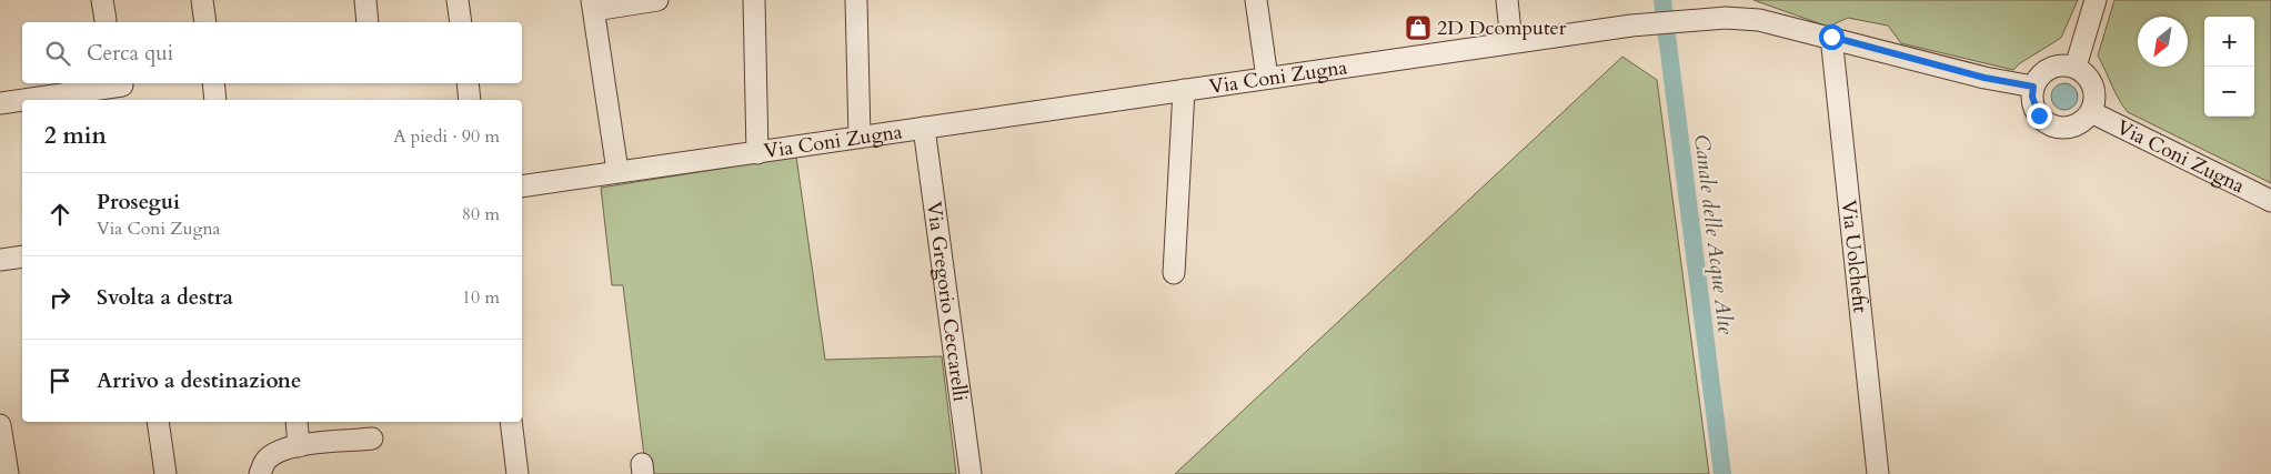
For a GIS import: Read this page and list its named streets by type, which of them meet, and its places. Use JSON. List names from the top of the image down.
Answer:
{
  "streets": {
    "street": ["Via Coni Zugna", "Via Uolchefit", "Via Gregorio Ceccarelli"]
  },
  "crossings": [
    ["Via Coni Zugna", "Via Uolchefit"],
    ["Via Coni Zugna", "Via Gregorio Ceccarelli"]
  ],
  "water": ["Canale delle Acque Alte"],
  "places": {
    "shop": ["2D Dcomputer"]
  },
  "north": "bottom left",
  "page": {
    "map_buttons": ["+", "−"],
    "search": "Cerca qui",
    "heading": ["2 min", "A piedi · 90 m"],
    "list": [
      ["Prosegui", "Via Coni Zugna", "80 m"],
      ["Svolta a destra", "10 m"],
      "Arrivo a destinazione"
    ]
  }
}
